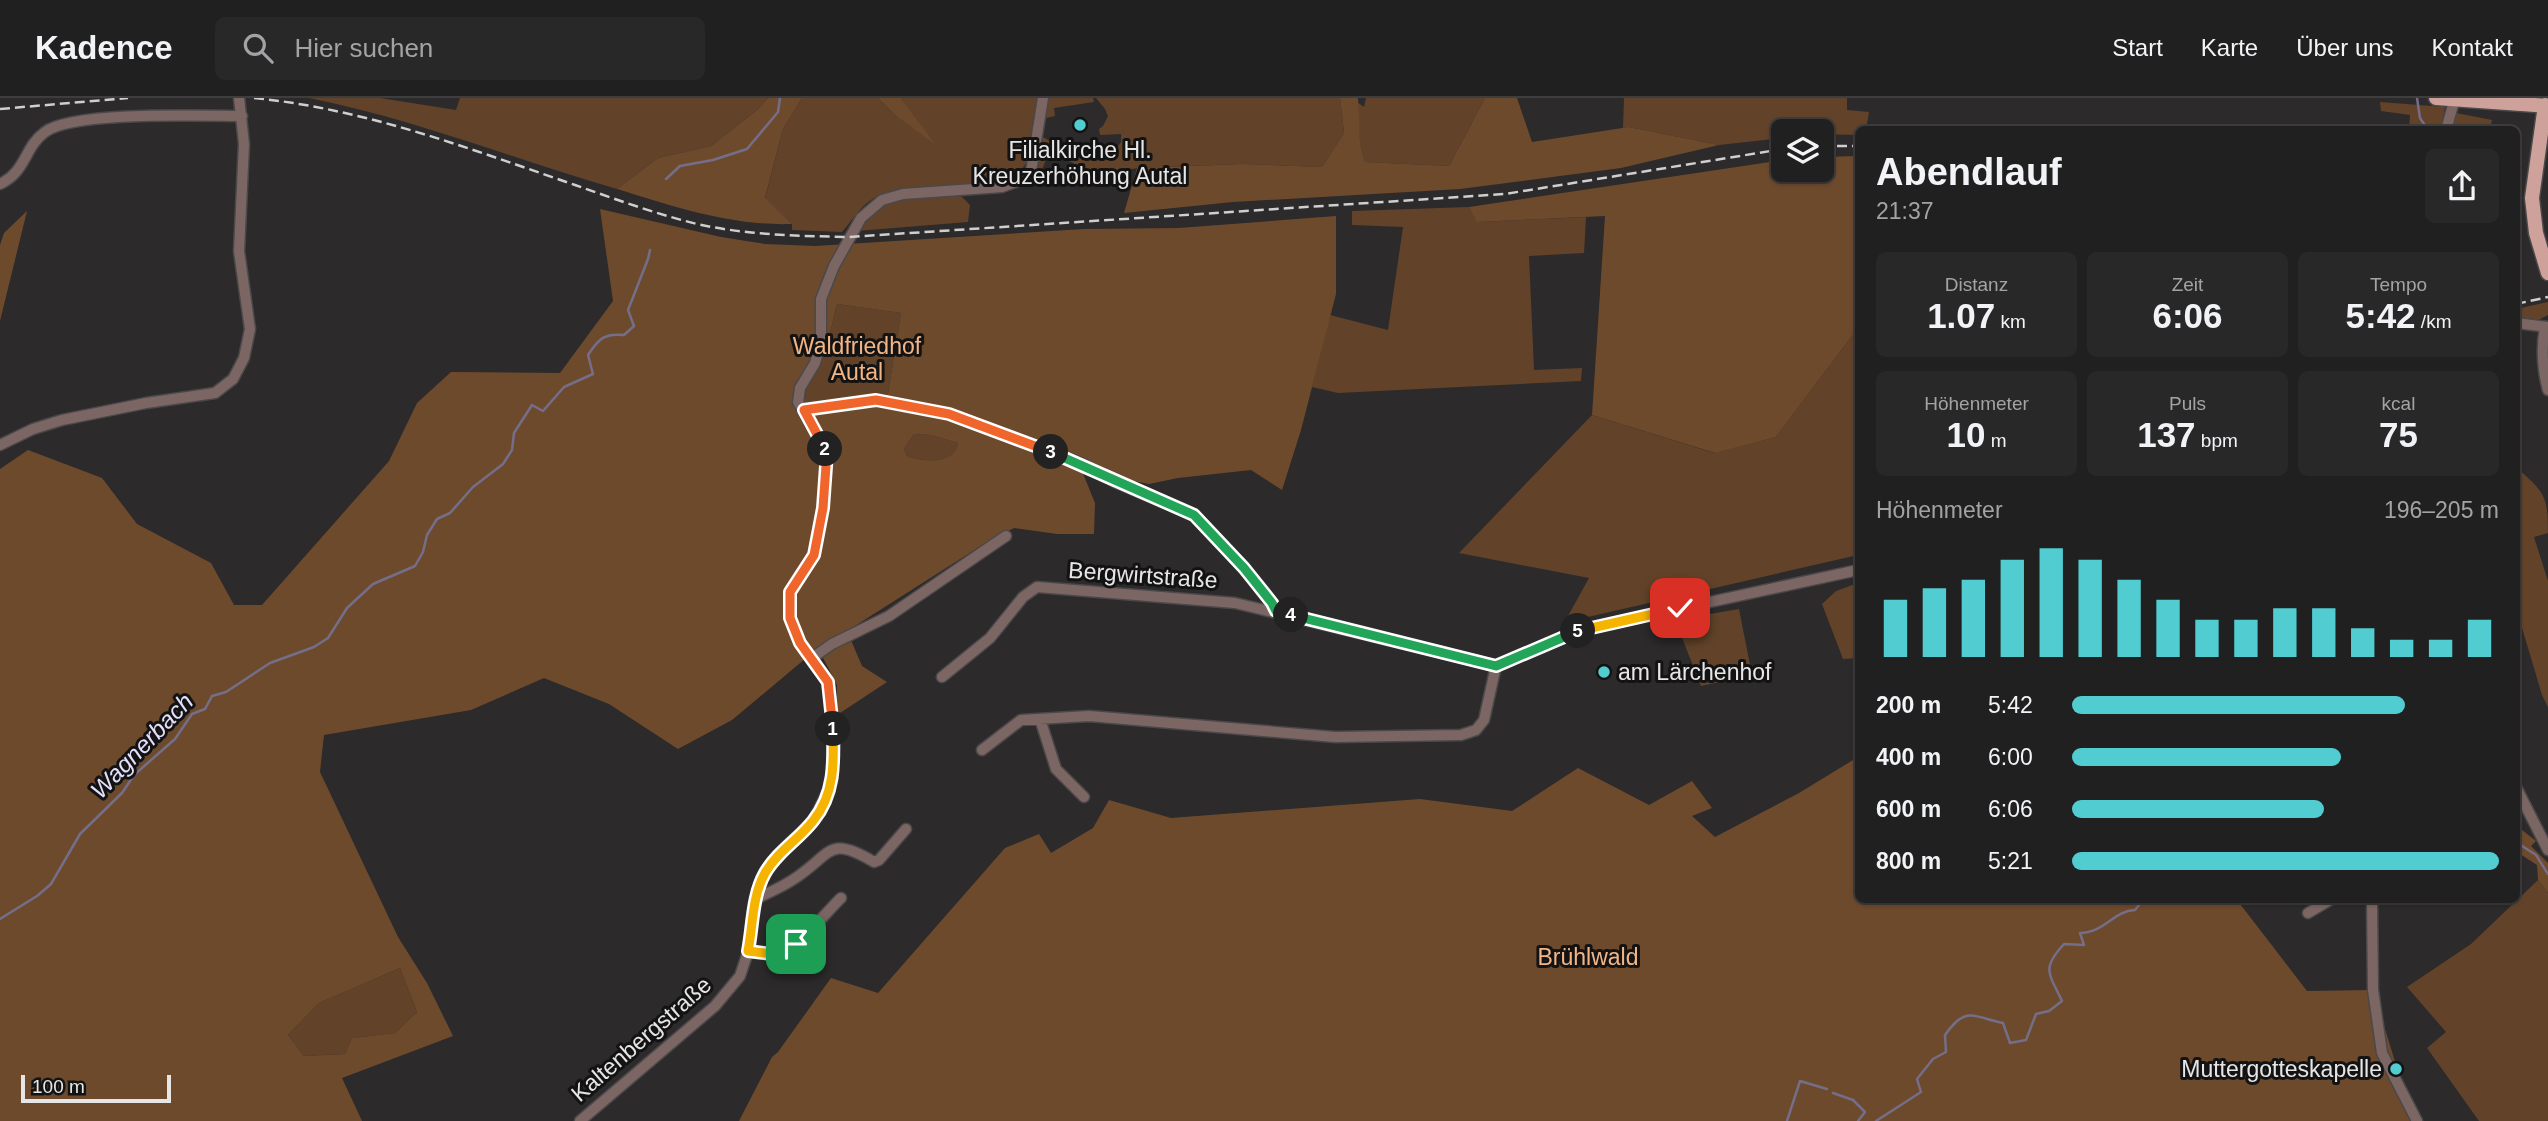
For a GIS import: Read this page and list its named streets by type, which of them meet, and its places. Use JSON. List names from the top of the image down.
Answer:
{
  "streets": {
    "street": ["Bergwirtstraße", "Kaltenbergstraße"]
  },
  "water": ["Wagnerbach"],
  "parks": ["Waldfriedhof Autal", "Brühlwald"],
  "places": ["Filialkirche Hl. Kreuzerhöhung Autal", "am Lärchenhof", "Muttergotteskapelle"],
  "scale_bar": "100 m",
  "page": {
    "header": "Kadence",
    "search": "Hier suchen",
    "nav": [
      "Start",
      "Karte",
      "Über uns",
      "Kontakt"
    ],
    "heading": ["Abendlauf", "21:37"],
    "stats": [
      ["Distanz", "1.07 km"],
      ["Zeit", "6:06"],
      ["Tempo", "5:42 /km"],
      ["Höhenmeter", "10 m"],
      ["Puls", "137 bpm"],
      ["kcal", "75"]
    ],
    "pins": [
      "2",
      "3",
      "4",
      "5",
      "1"
    ],
    "chart": ["Höhenmeter", "196–205 m"],
    "list": [
      {
        "name": "200 m",
        "note": "5:42"
      },
      {
        "name": "400 m",
        "note": "6:00"
      },
      {
        "name": "600 m",
        "note": "6:06"
      },
      {
        "name": "800 m",
        "note": "5:21"
      }
    ],
    "scale": "100 m"
  }
}
